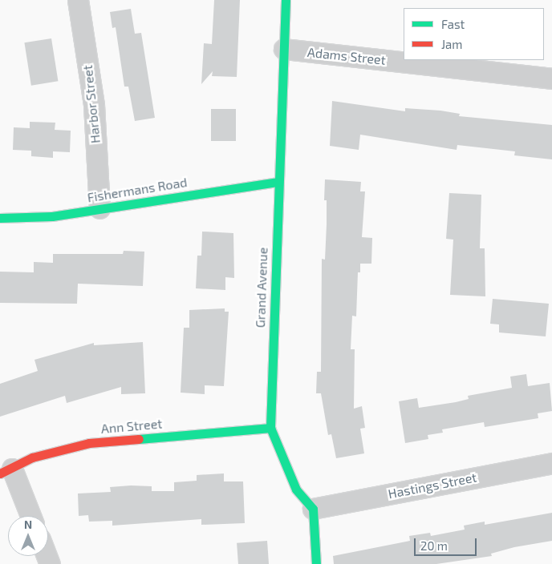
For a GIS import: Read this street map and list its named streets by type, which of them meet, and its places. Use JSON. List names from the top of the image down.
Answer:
{
  "streets": {
    "street": [
      "Adams Street",
      "Harbor Street",
      "Fishermans Road",
      "Grand Avenue",
      "Ann Street",
      "Hastings Street"
    ]
  },
  "crossings": [
    ["Adams Street", "Grand Avenue"],
    ["Harbor Street", "Fishermans Road"],
    ["Fishermans Road", "Grand Avenue"],
    ["Grand Avenue", "Ann Street"],
    ["Grand Avenue", "Hastings Street"]
  ],
  "legend": ["Fast", "Jam"],
  "scale_bar": "20 m",
  "north": "top"
}
